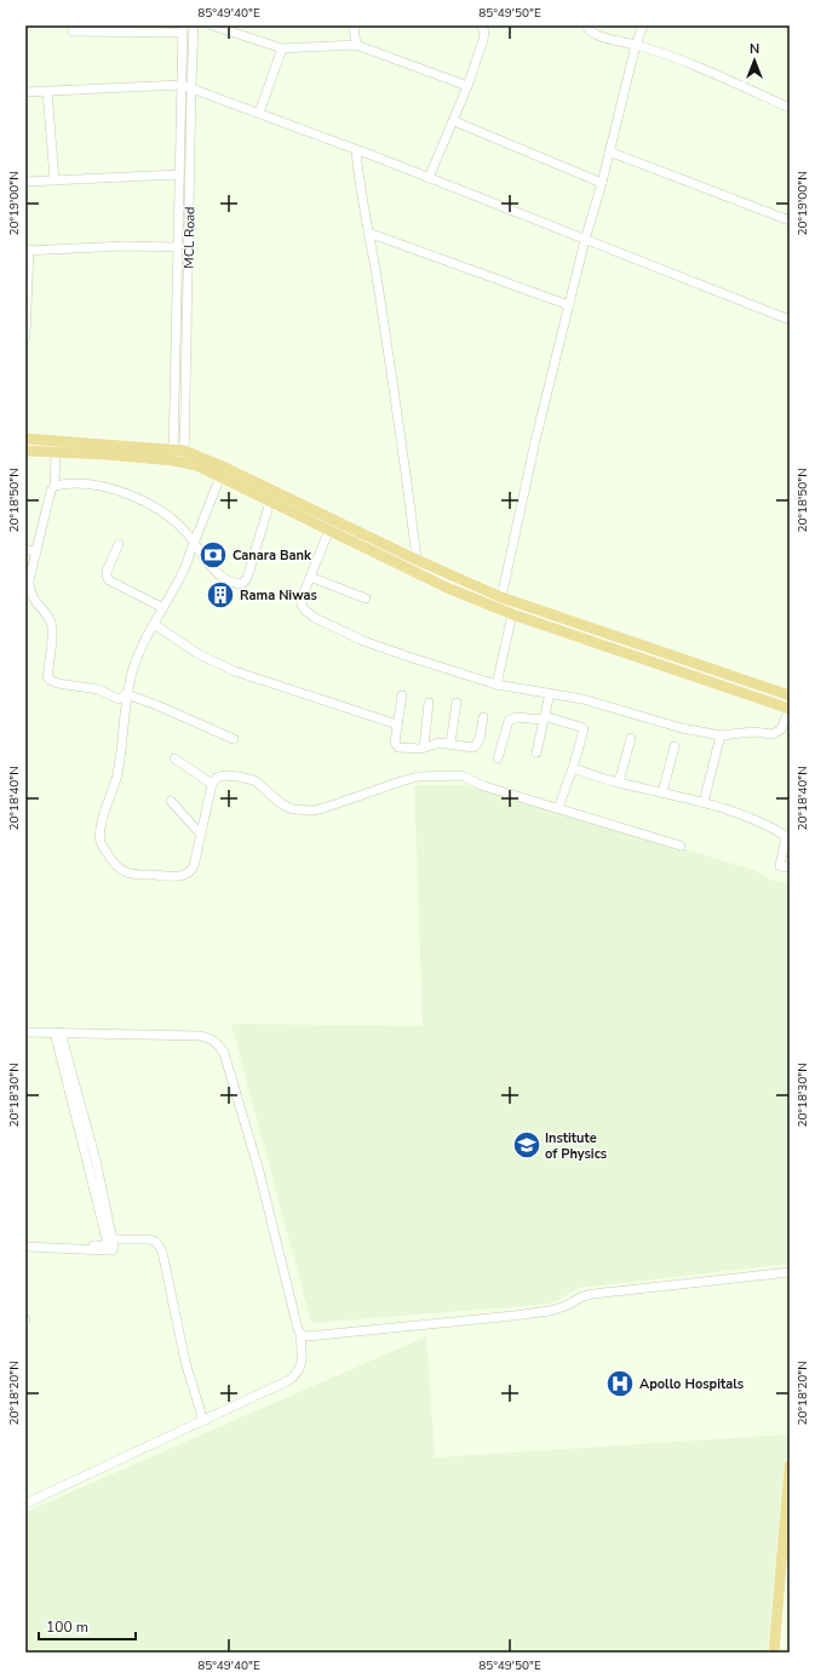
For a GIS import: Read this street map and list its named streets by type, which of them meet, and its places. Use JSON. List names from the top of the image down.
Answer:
{
  "streets": {
    "street": ["MCL Road"]
  },
  "places": {
    "bank": ["Canara Bank"],
    "building": ["Rama Niwas"],
    "school or university": ["Institute of Physics"],
    "hospital": ["Apollo Hospitals"]
  },
  "scale_bar": "100 m",
  "north": "top",
  "coordinates": [
    "85°49'40\"E",
    "85°49'50\"E",
    "20°19'00\"N",
    "20°18'50\"N",
    "20°18'40\"N",
    "20°18'30\"N",
    "20°18'20\"N"
  ]
}
